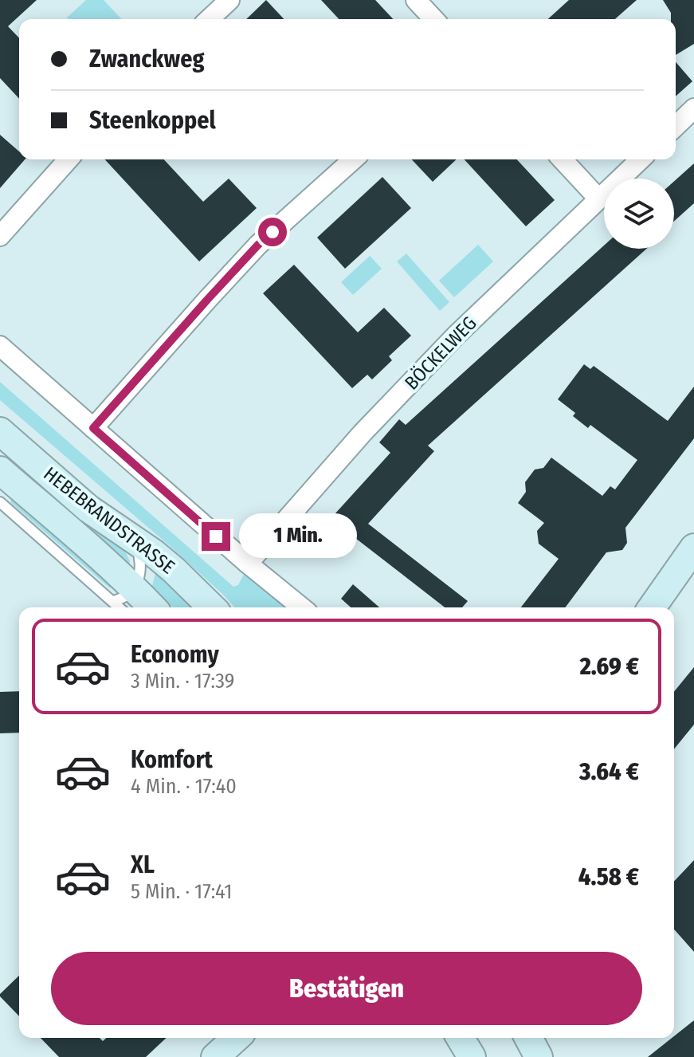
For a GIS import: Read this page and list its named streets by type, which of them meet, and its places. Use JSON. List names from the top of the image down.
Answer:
{
  "streets": {
    "main road": ["HEBEBRANDSTRASSE"],
    "street": ["BÖCKELWEG"]
  },
  "page": {
    "banner": ["Zwanckweg", "Steenkoppel"],
    "bubble": "1 Min.",
    "list": [
      {
        "name": "Economy",
        "note": "3 Min. · 17:39",
        "value": "2.69 €"
      },
      {
        "name": "Komfort",
        "note": "4 Min. · 17:40",
        "value": "3.64 €"
      },
      {
        "name": "XL",
        "note": "5 Min. · 17:41",
        "value": "4.58 €"
      }
    ],
    "buttons": "Bestätigen"
  }
}
